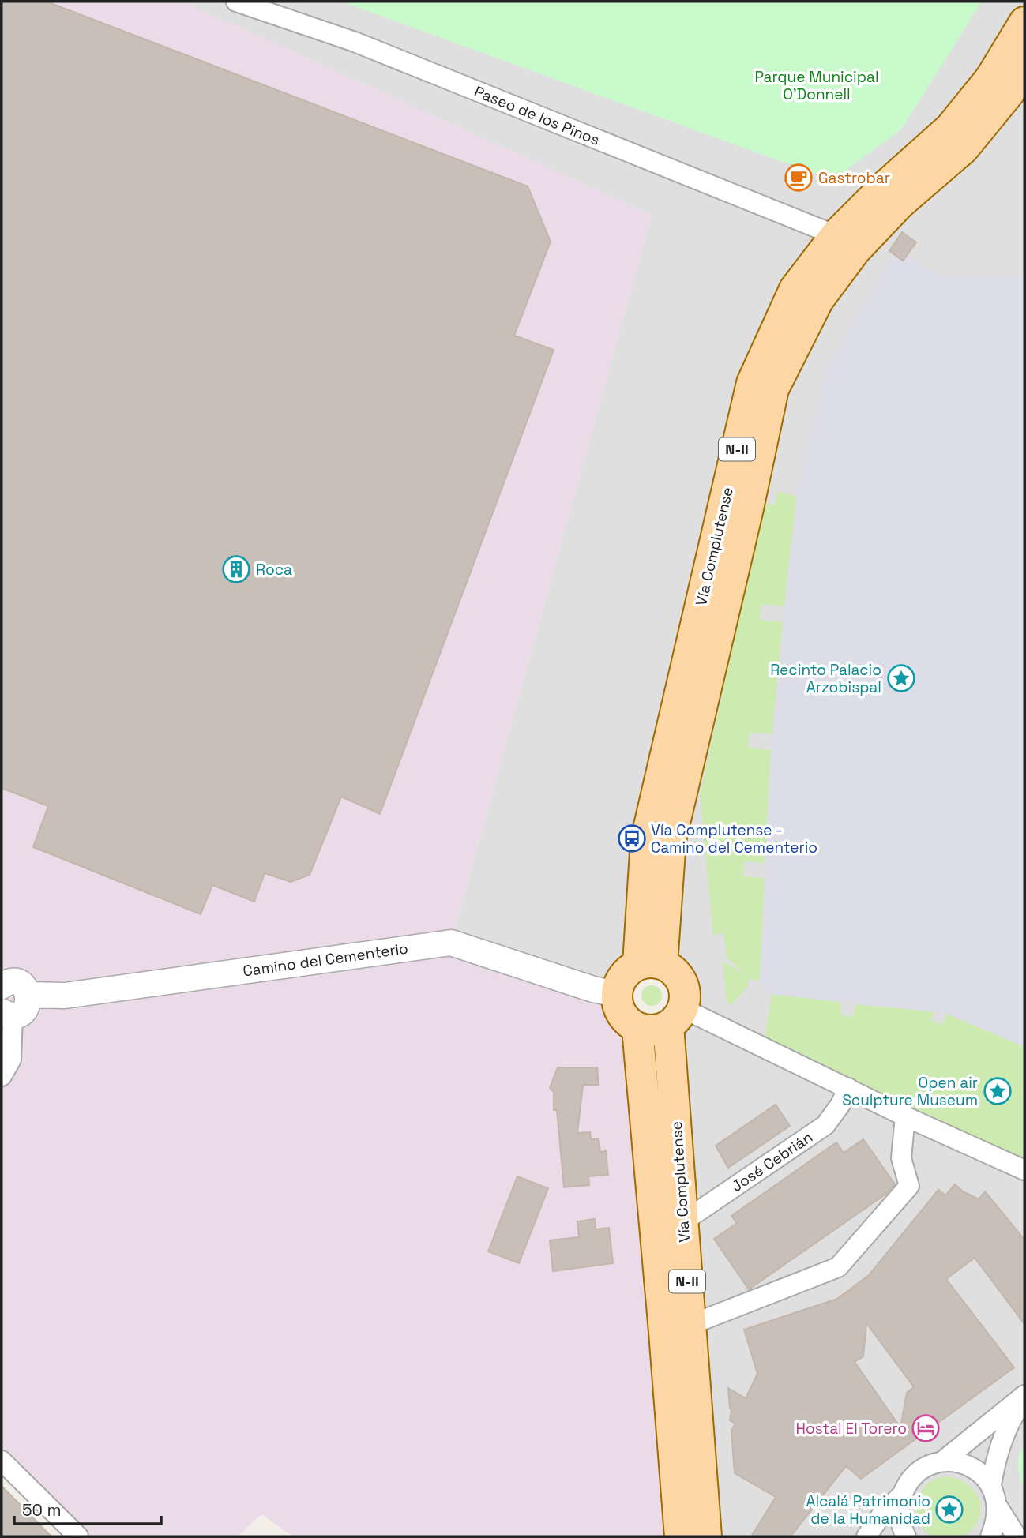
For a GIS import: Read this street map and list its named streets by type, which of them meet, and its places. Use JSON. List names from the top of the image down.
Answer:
{
  "streets": {
    "main road": ["N-II", "Vía Complutense"],
    "street": ["Paseo de los Pinos", "Camino del Cementerio", "José Cebrián"]
  },
  "crossings": [
    ["Paseo de los Pinos", "Vía Complutense"],
    ["N-II", "Vía Complutense"],
    ["N-II", "Camino del Cementerio"],
    ["Vía Complutense", "Camino del Cementerio"],
    ["Vía Complutense", "José Cebrián"]
  ],
  "parks": ["Parque Municipal O'Donnell"],
  "places": {
    "cafe": ["Gastrobar"],
    "building": ["Roca"],
    "place": ["Recinto Palacio Arzobispal", "Open air Sculpture Museum", "Alcalá Patrimonio de la Humanidad"],
    "bus stop": ["Vía Complutense - Camino del Cementerio"],
    "hotel": ["Hostal El Torero"]
  },
  "scale_bar": "50 m"
}
